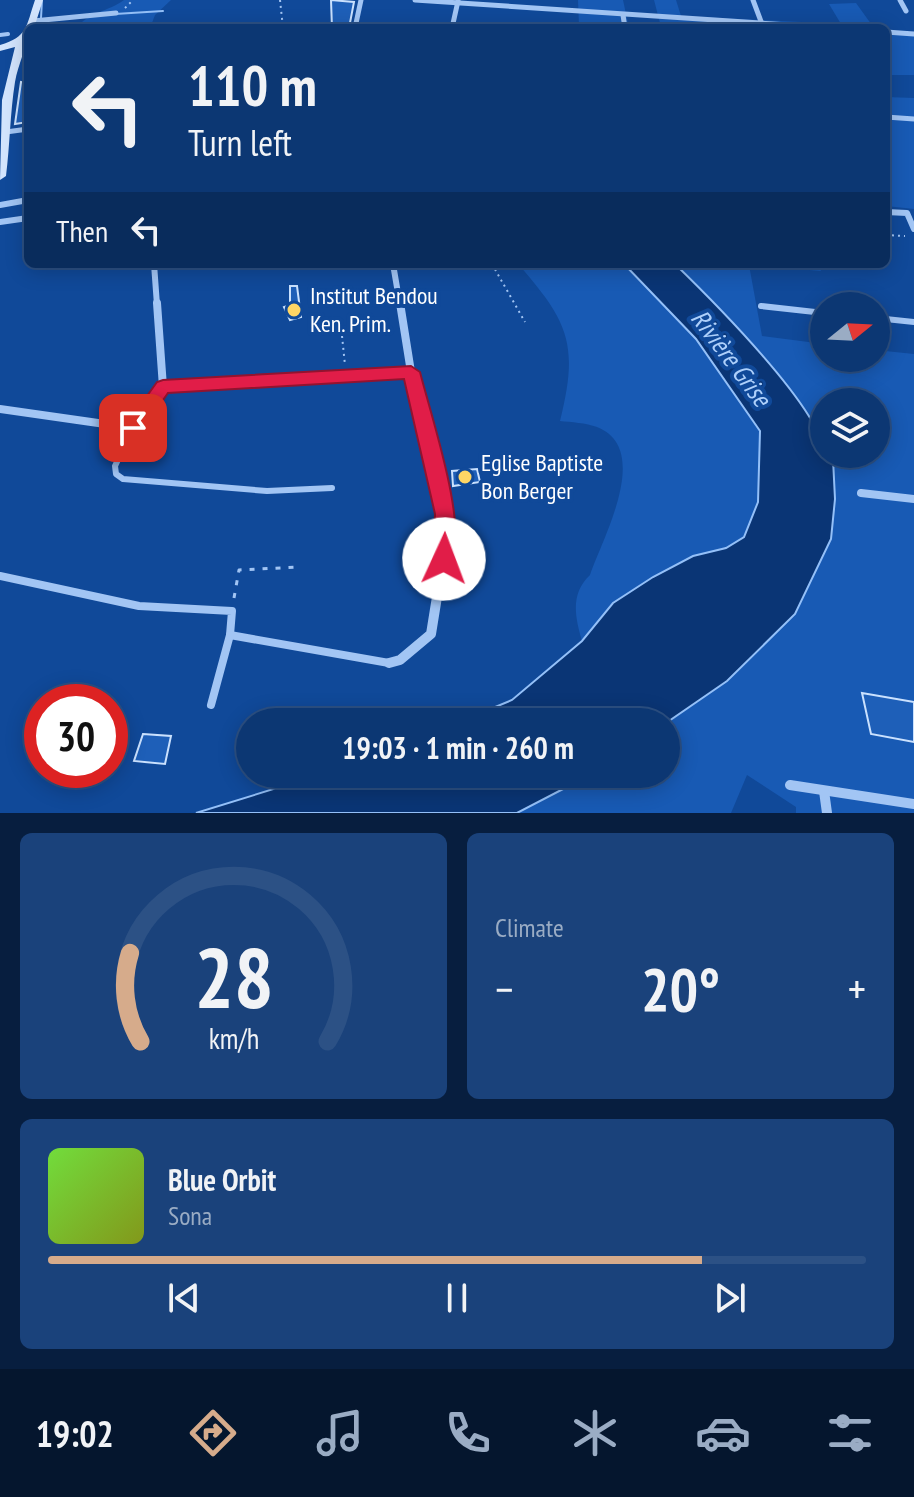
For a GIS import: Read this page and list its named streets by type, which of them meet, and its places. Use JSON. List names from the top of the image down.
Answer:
{
  "water": ["Rivière Grise"],
  "places": ["Institut Bendou Ken. Prim.", "Eglise Baptiste Bon Berger"],
  "north": "right",
  "page": {
    "turn": ["110 m", "Turn left"],
    "then": "Then",
    "limit": "30",
    "trip": "19:03 · 1 min · 260 m",
    "tile": "Climate",
    "heat": ["−", "20°", "+"],
    "song": ["Blue Orbit", "Sona"],
    "tabs": "19:02",
    "gauge": ["28", "km/h"]
  }
}
